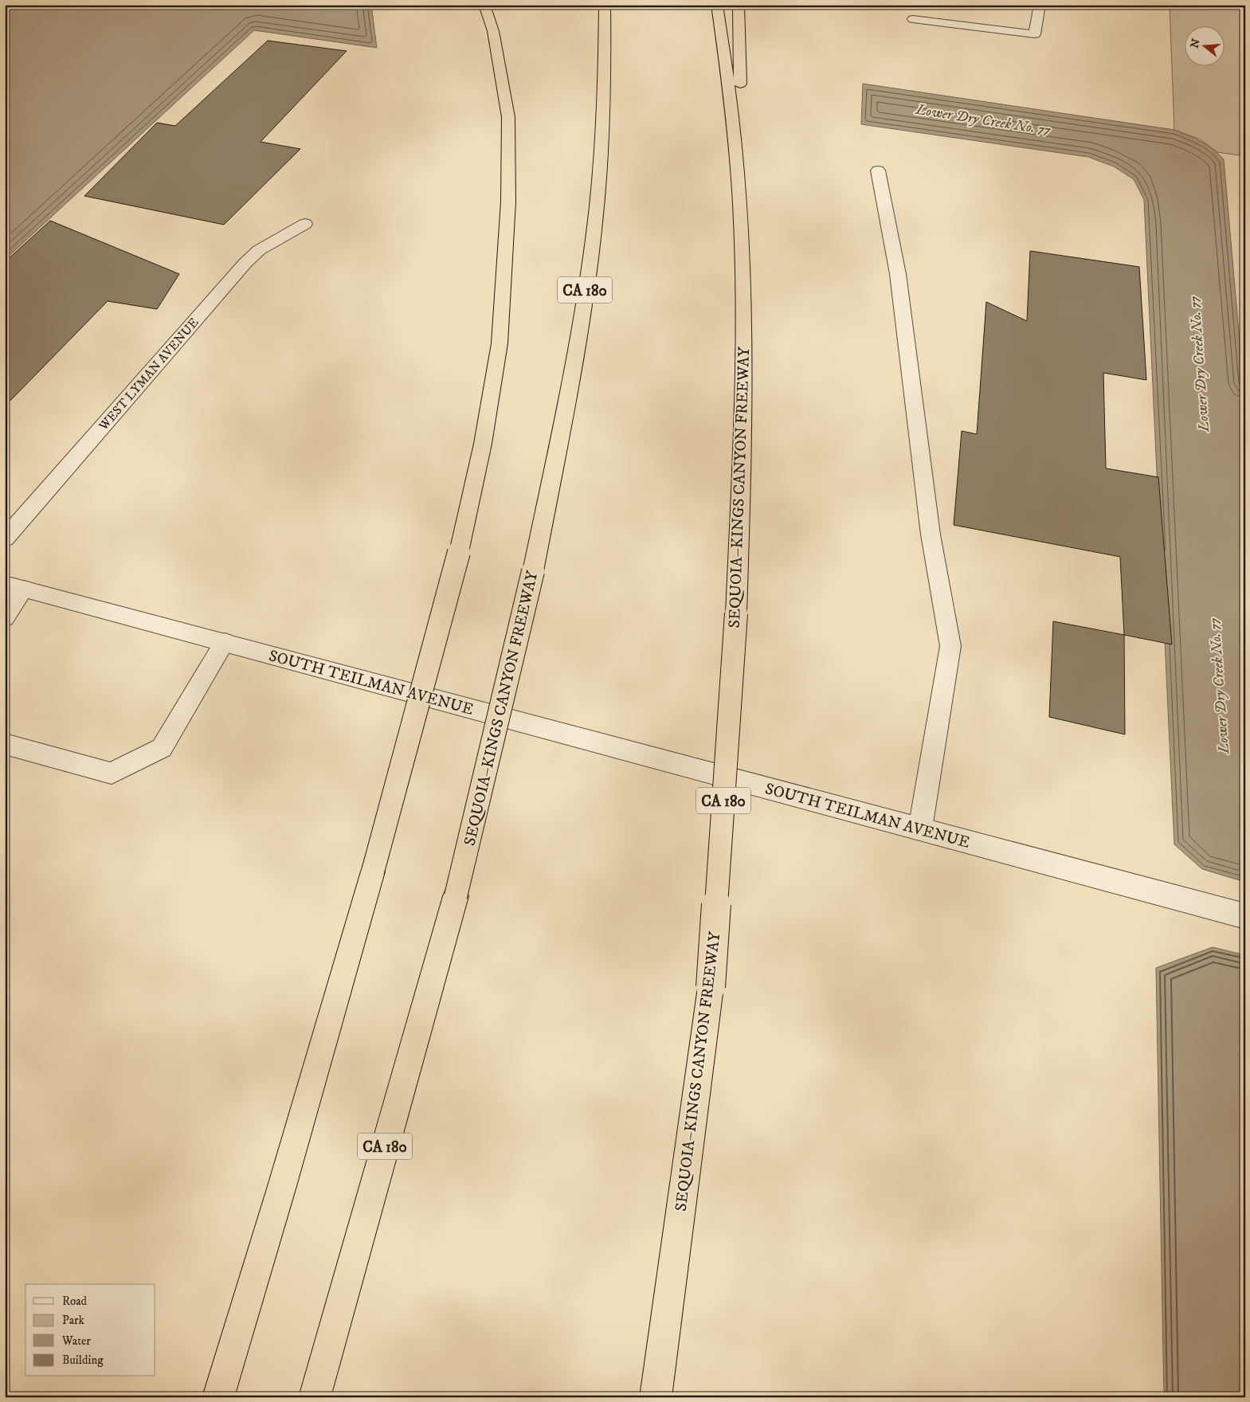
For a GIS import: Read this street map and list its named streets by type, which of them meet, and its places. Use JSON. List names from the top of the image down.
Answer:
{
  "streets": {
    "highway": ["CA 180", "SEQUOIA–KINGS CANYON FREEWAY"],
    "street": ["WEST LYMAN AVENUE", "SOUTH TEILMAN AVENUE"]
  },
  "water": ["Lower Dry Creek No. 77"],
  "legend": [
    "Road",
    "Park",
    "Water",
    "Building"
  ],
  "north": "left"
}
